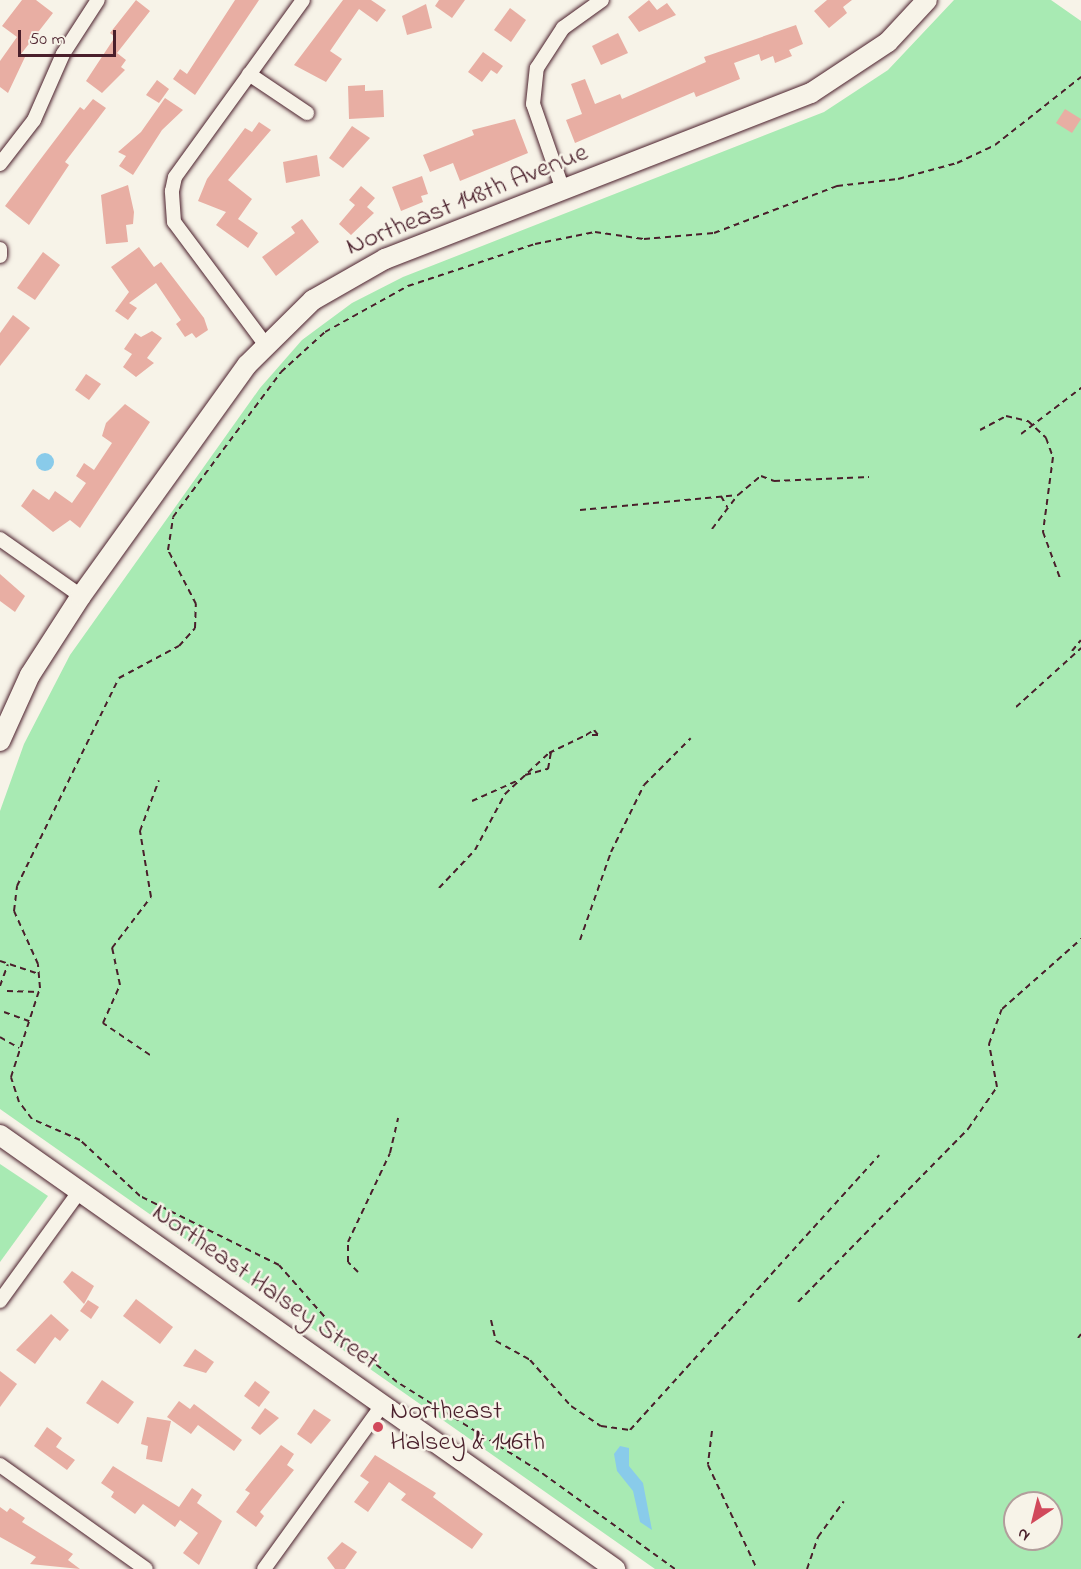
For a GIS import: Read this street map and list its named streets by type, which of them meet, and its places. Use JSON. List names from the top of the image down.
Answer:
{
  "streets": {
    "main road": ["Northeast 148th Avenue", "Northeast Halsey Street"]
  },
  "places": ["Northeast Halsey & 146th"],
  "scale_bar": "50 m",
  "north": "bottom left"
}
